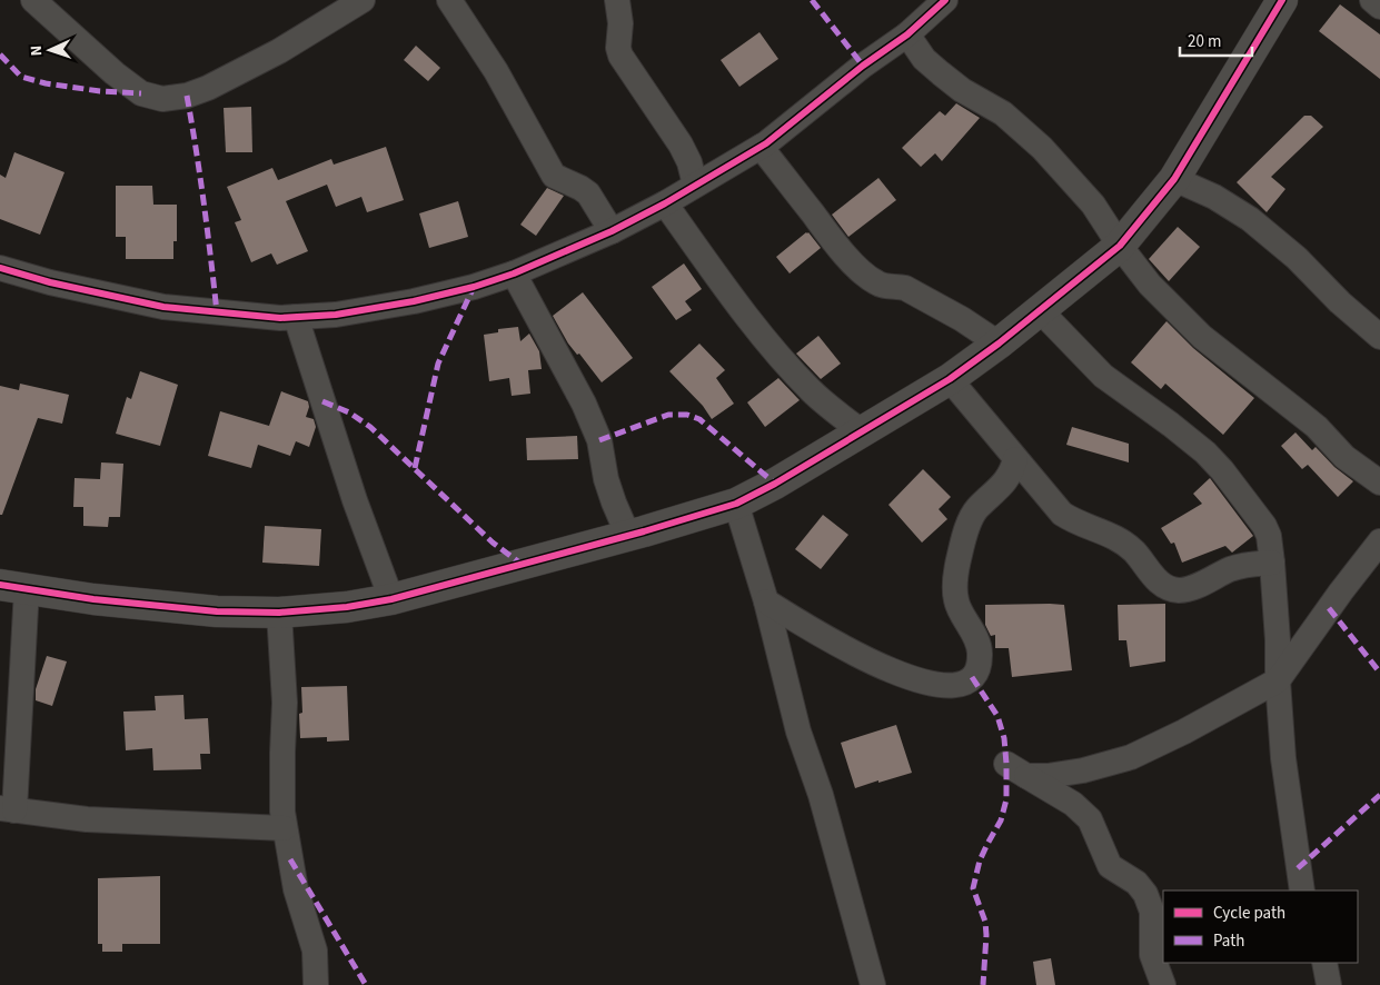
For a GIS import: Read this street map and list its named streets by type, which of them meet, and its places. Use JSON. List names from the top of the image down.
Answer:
{
  "legend": ["Cycle path", "Path"],
  "scale_bar": "20 m",
  "north": "left"
}
